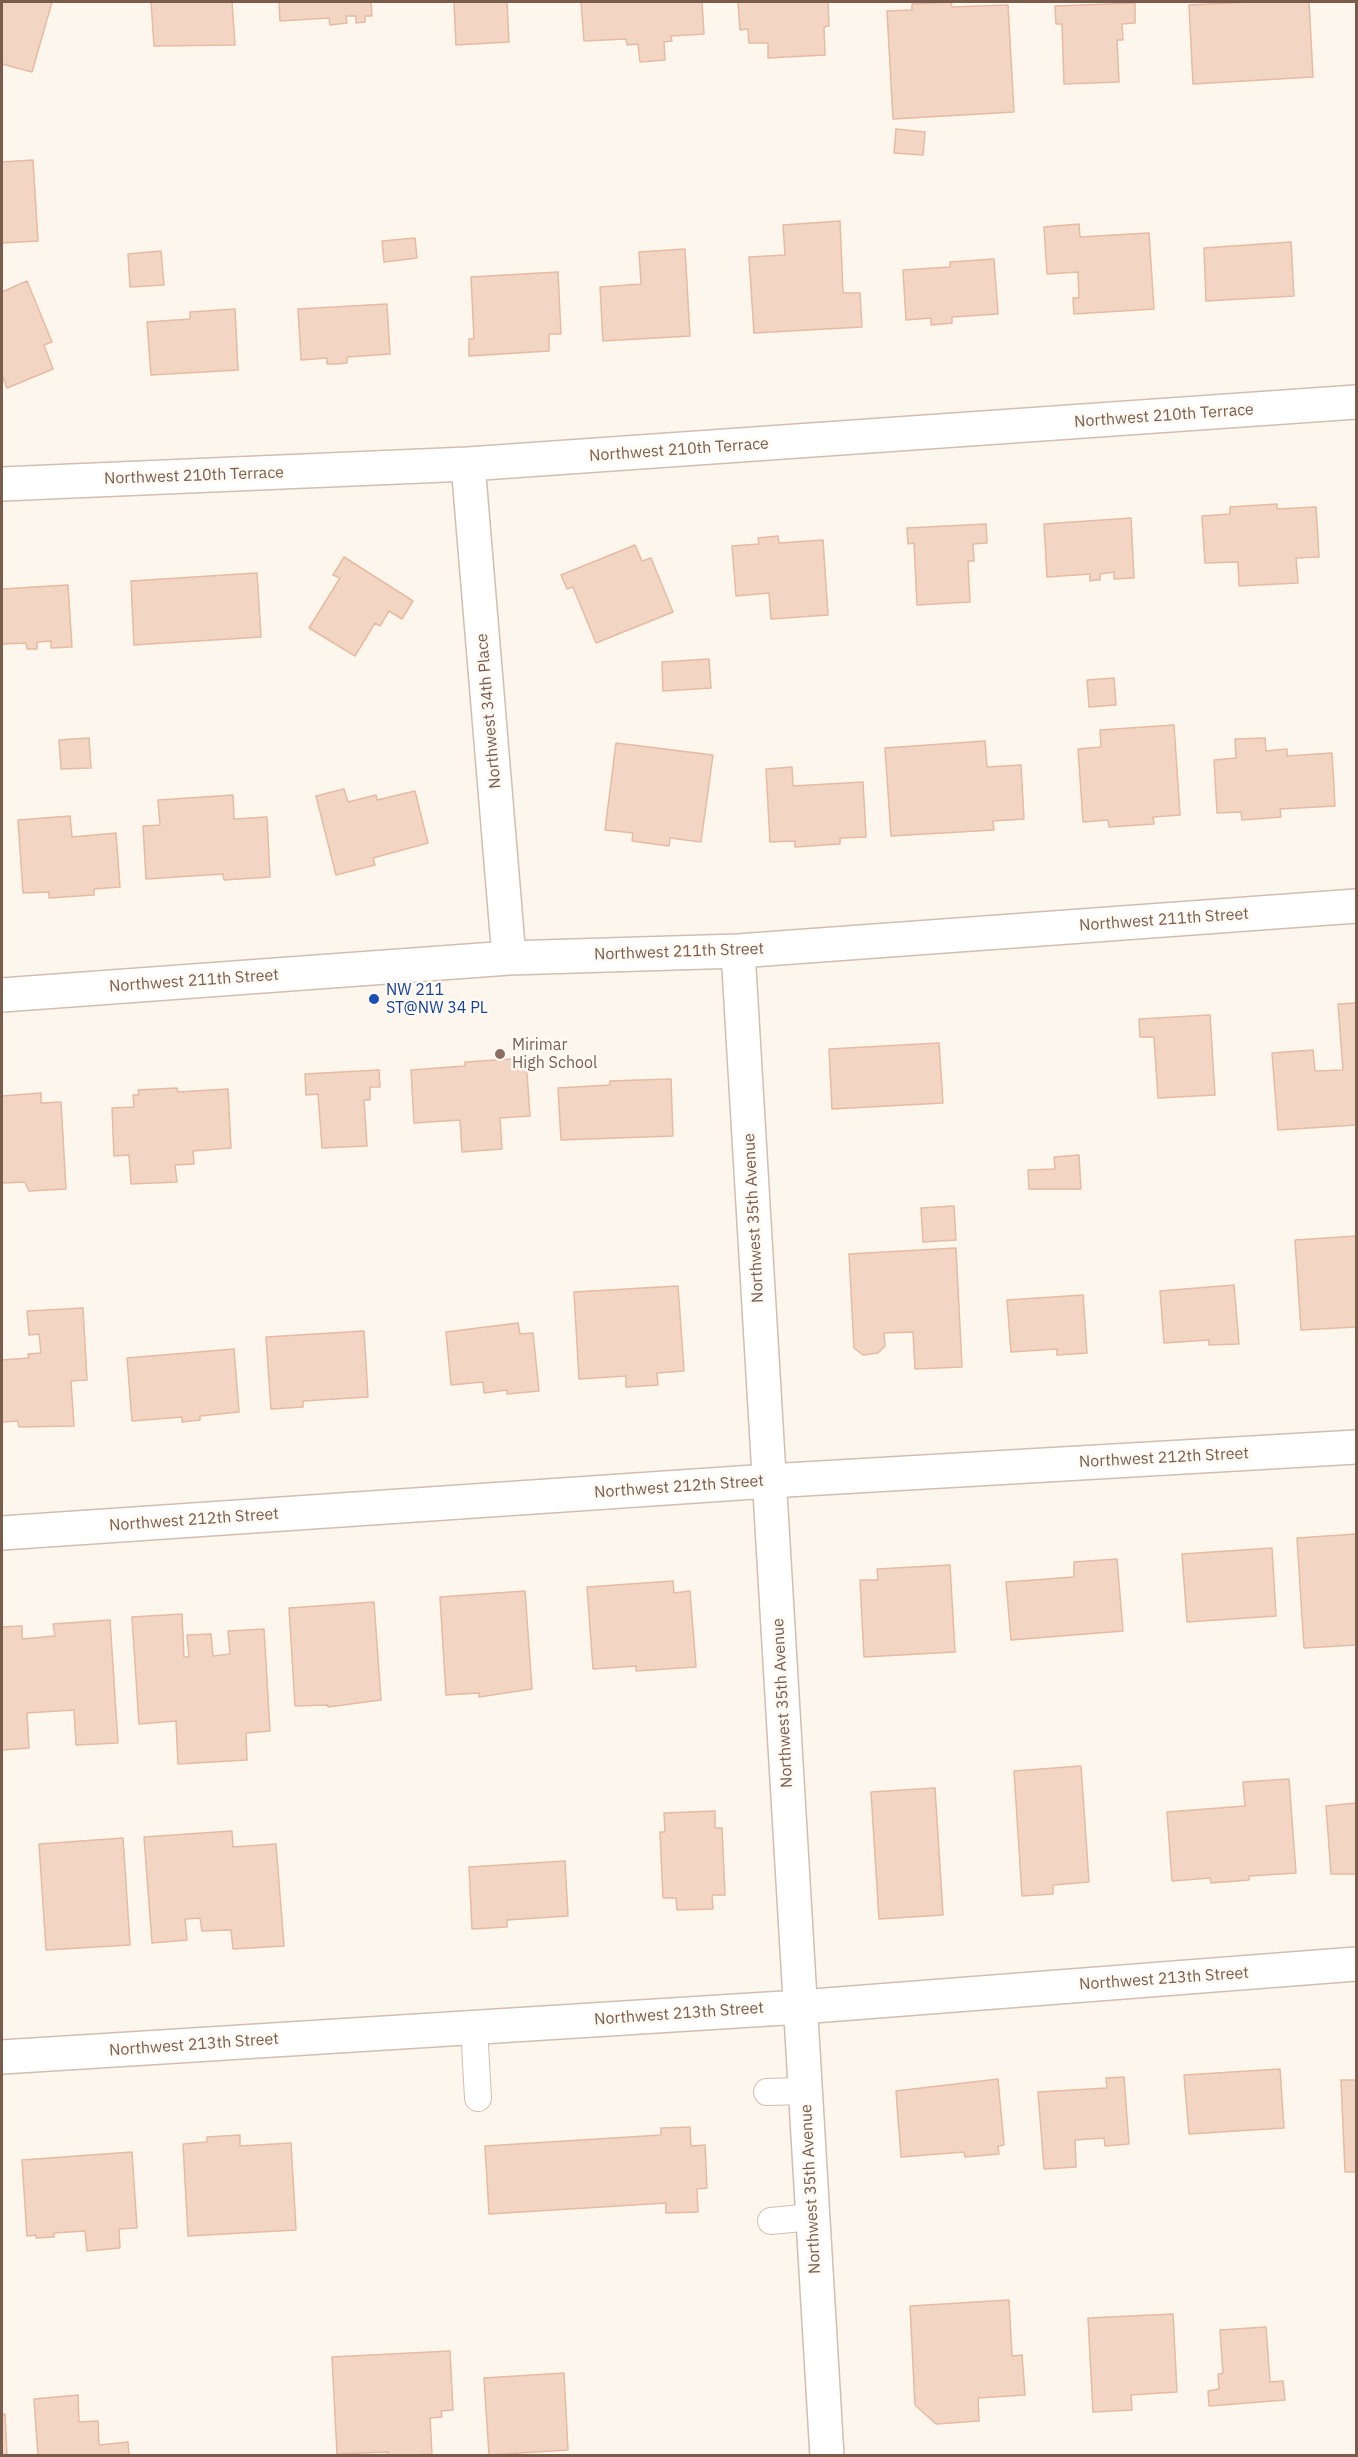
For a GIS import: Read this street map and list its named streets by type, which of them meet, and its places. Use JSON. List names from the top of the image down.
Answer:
{
  "streets": {
    "street": [
      "Northwest 210th Terrace",
      "Northwest 34th Place",
      "Northwest 211th Street",
      "Northwest 35th Avenue",
      "Northwest 212th Street",
      "Northwest 213th Street"
    ]
  },
  "crossings": [
    ["Northwest 210th Terrace", "Northwest 34th Place"],
    ["Northwest 34th Place", "Northwest 211th Street"],
    ["Northwest 211th Street", "Northwest 35th Avenue"],
    ["Northwest 35th Avenue", "Northwest 212th Street"],
    ["Northwest 35th Avenue", "Northwest 213th Street"]
  ],
  "places": ["NW 211 ST@NW 34 PL", "Mirimar High School"]
}
